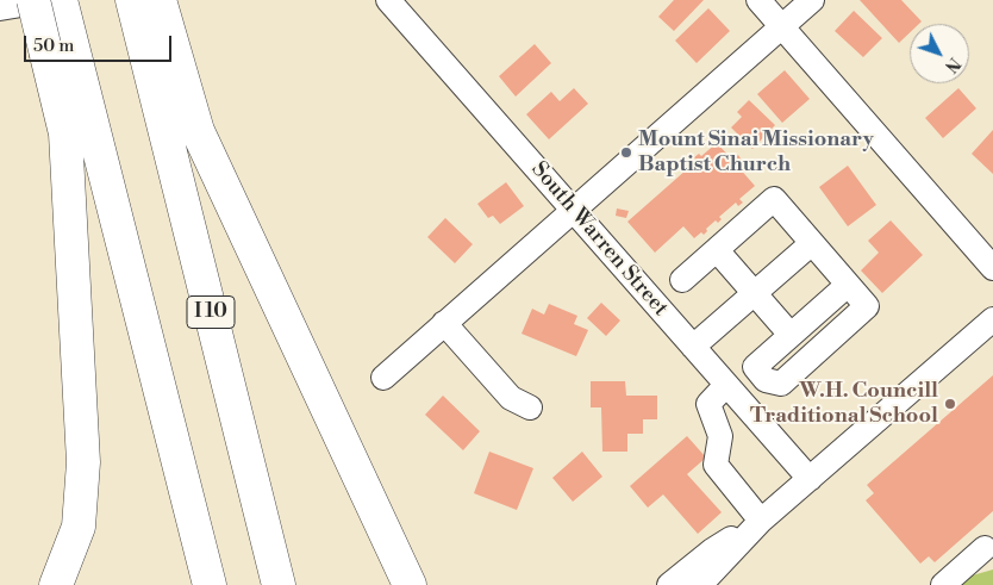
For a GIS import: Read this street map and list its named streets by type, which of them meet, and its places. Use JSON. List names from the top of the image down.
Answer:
{
  "streets": {
    "highway": ["I 10"],
    "street": ["South Warren Street"]
  },
  "places": ["Mount Sinai Missionary Baptist Church", "W.H. Councill Traditional School"],
  "scale_bar": "50 m",
  "north": "bottom right"
}
